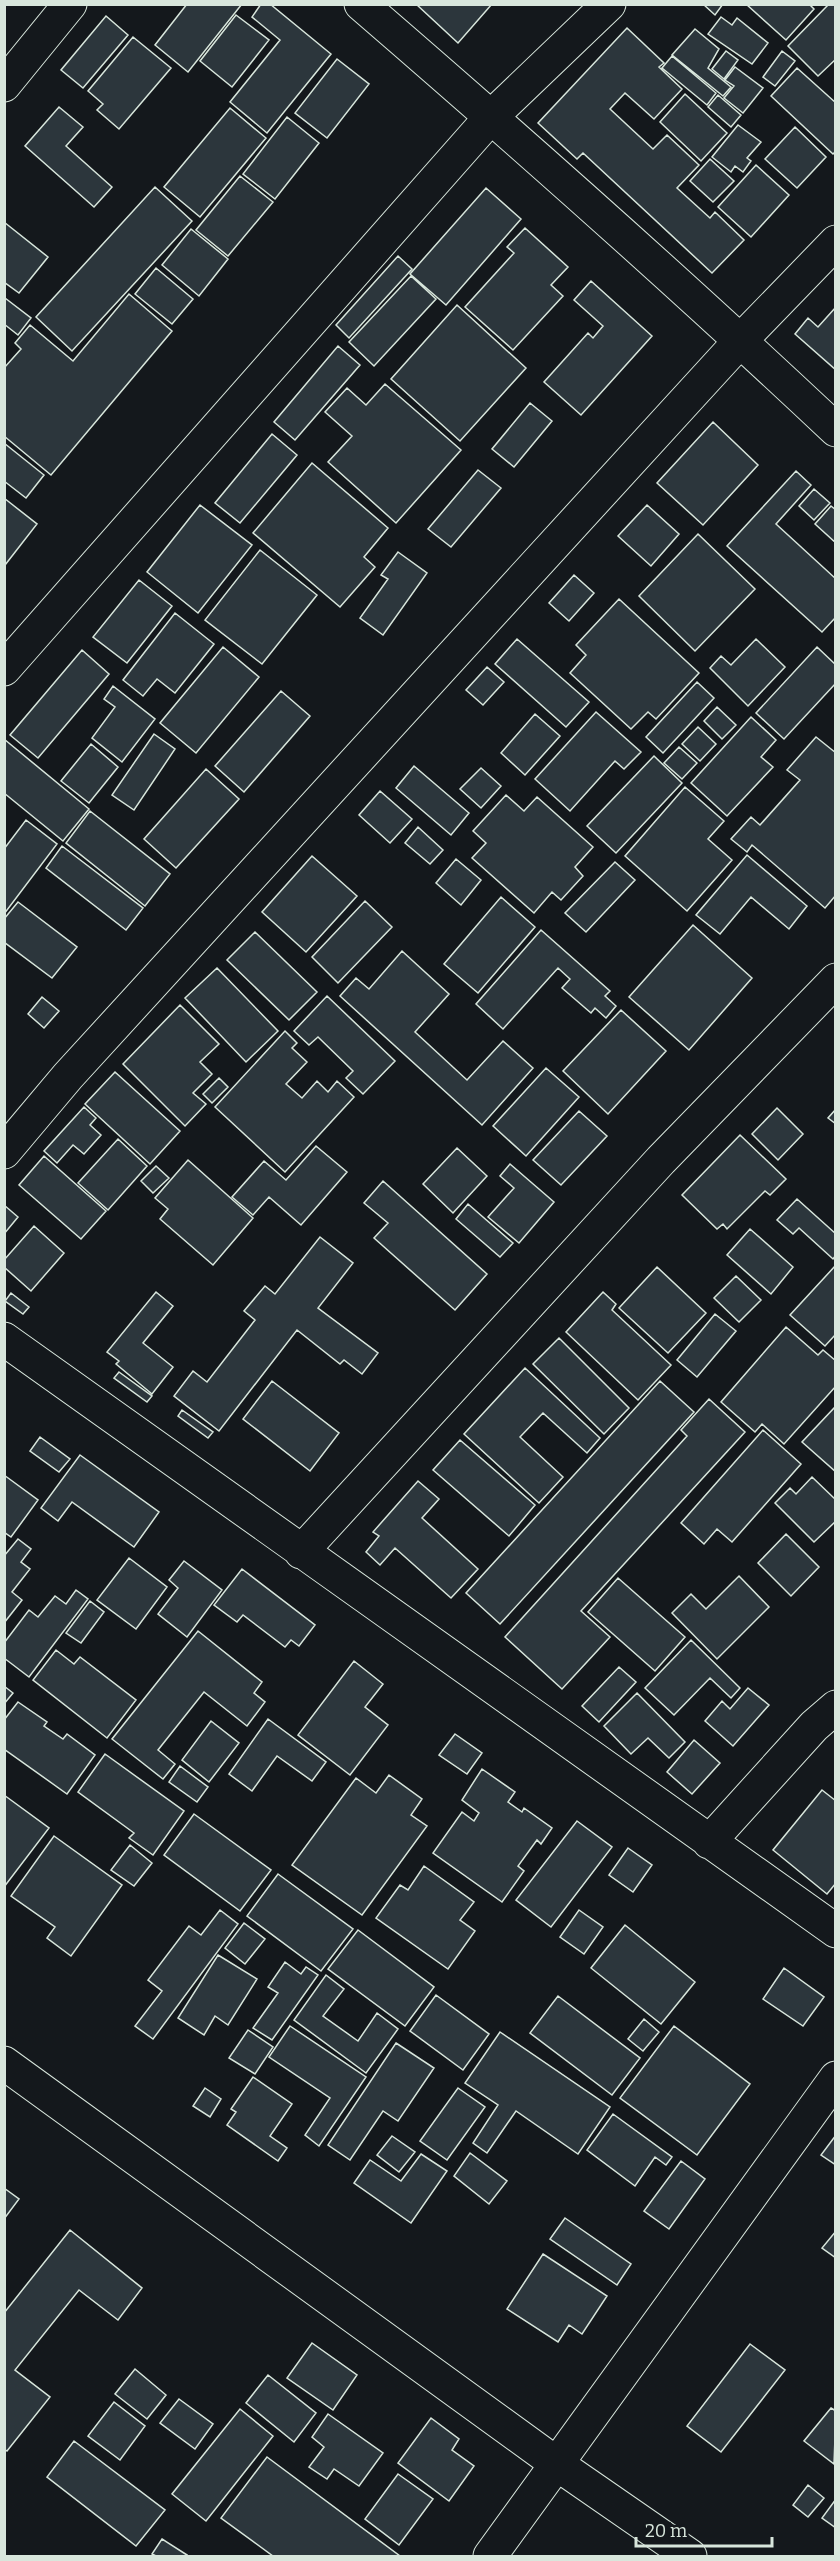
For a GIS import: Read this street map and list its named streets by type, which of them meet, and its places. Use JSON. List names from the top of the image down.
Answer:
{
  "scale_bar": "20 m"
}
